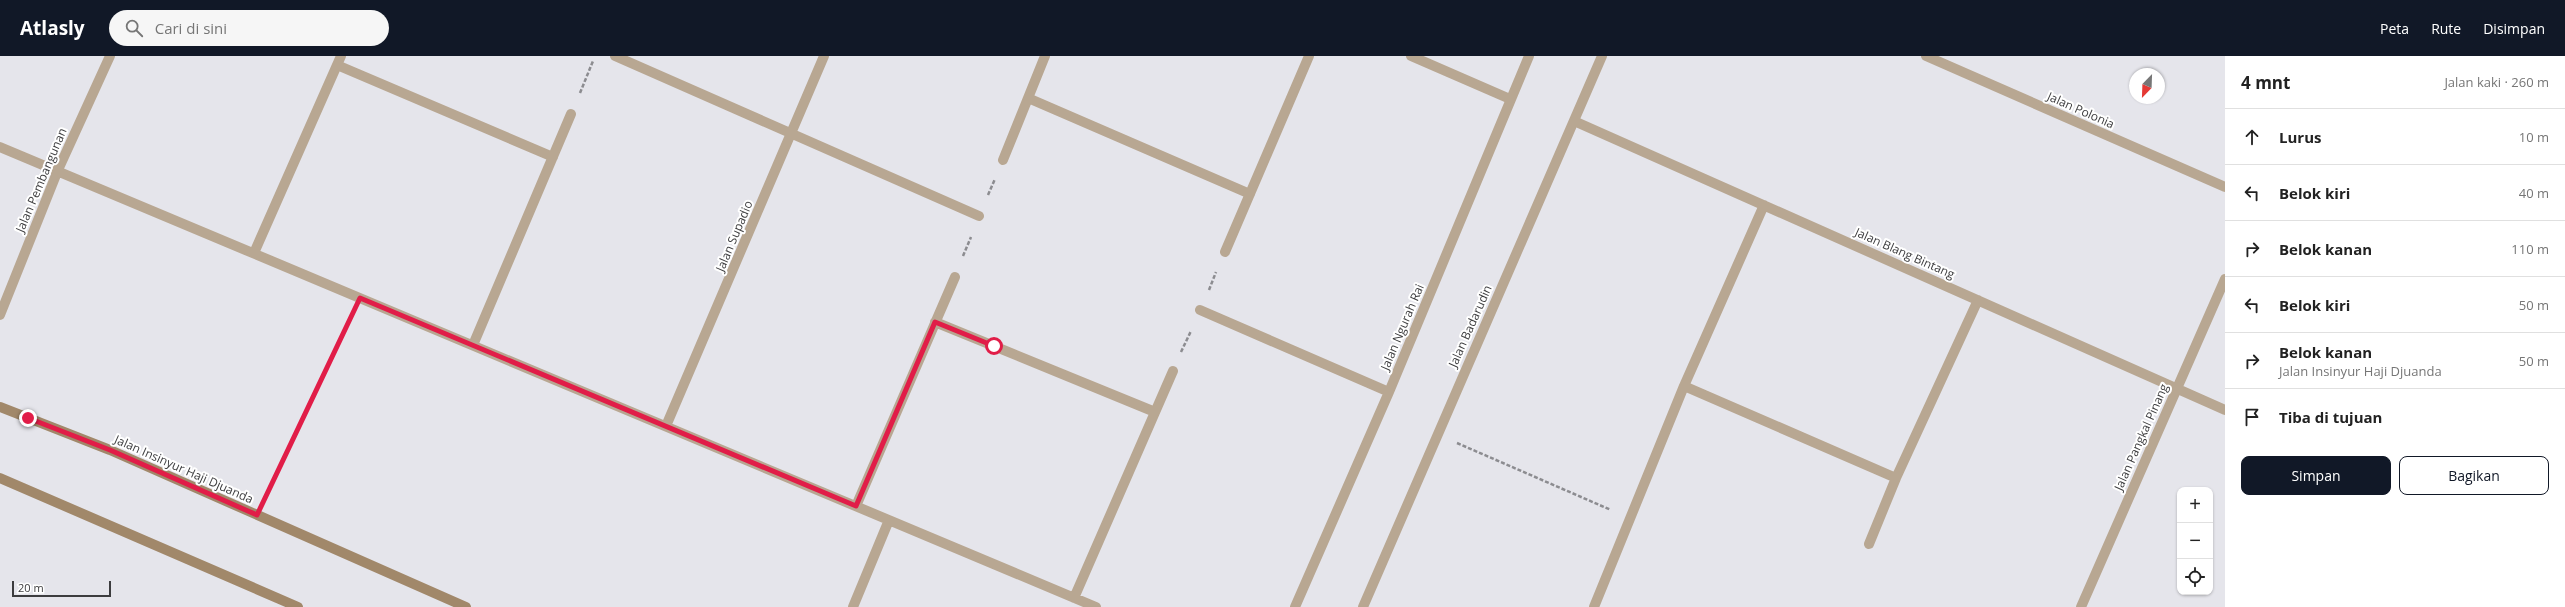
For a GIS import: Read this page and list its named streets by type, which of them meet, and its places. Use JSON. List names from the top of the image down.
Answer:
{
  "streets": {
    "main road": ["Jalan Insinyur Haji Djuanda"],
    "street": [
      "Jalan Polonia",
      "Jalan Pembangunan",
      "Jalan Supadio",
      "Jalan Blang Bintang",
      "Jalan Badarudin",
      "Jalan Ngurah Rai",
      "Jalan Pangkal Pinang"
    ]
  },
  "crossings": [
    ["Jalan Blang Bintang", "Jalan Badarudin"],
    ["Jalan Blang Bintang", "Jalan Pangkal Pinang"]
  ],
  "scale_bar": "20 m",
  "north": "bottom left",
  "page": {
    "header": "Atlasly",
    "search": "Cari di sini",
    "nav": ["Peta", "Rute", "Disimpan"],
    "heading": ["4 mnt", "Jalan kaki · 260 m"],
    "list": [
      ["Lurus", "10 m"],
      ["Belok kiri", "40 m"],
      ["Belok kanan", "110 m"],
      ["Belok kiri", "50 m"],
      ["Belok kanan", "Jalan Insinyur Haji Djuanda", "50 m"],
      "Tiba di tujuan"
    ],
    "buttons": ["Simpan", "Bagikan"],
    "map_buttons": ["+", "−"],
    "scale": "20 m"
  }
}
